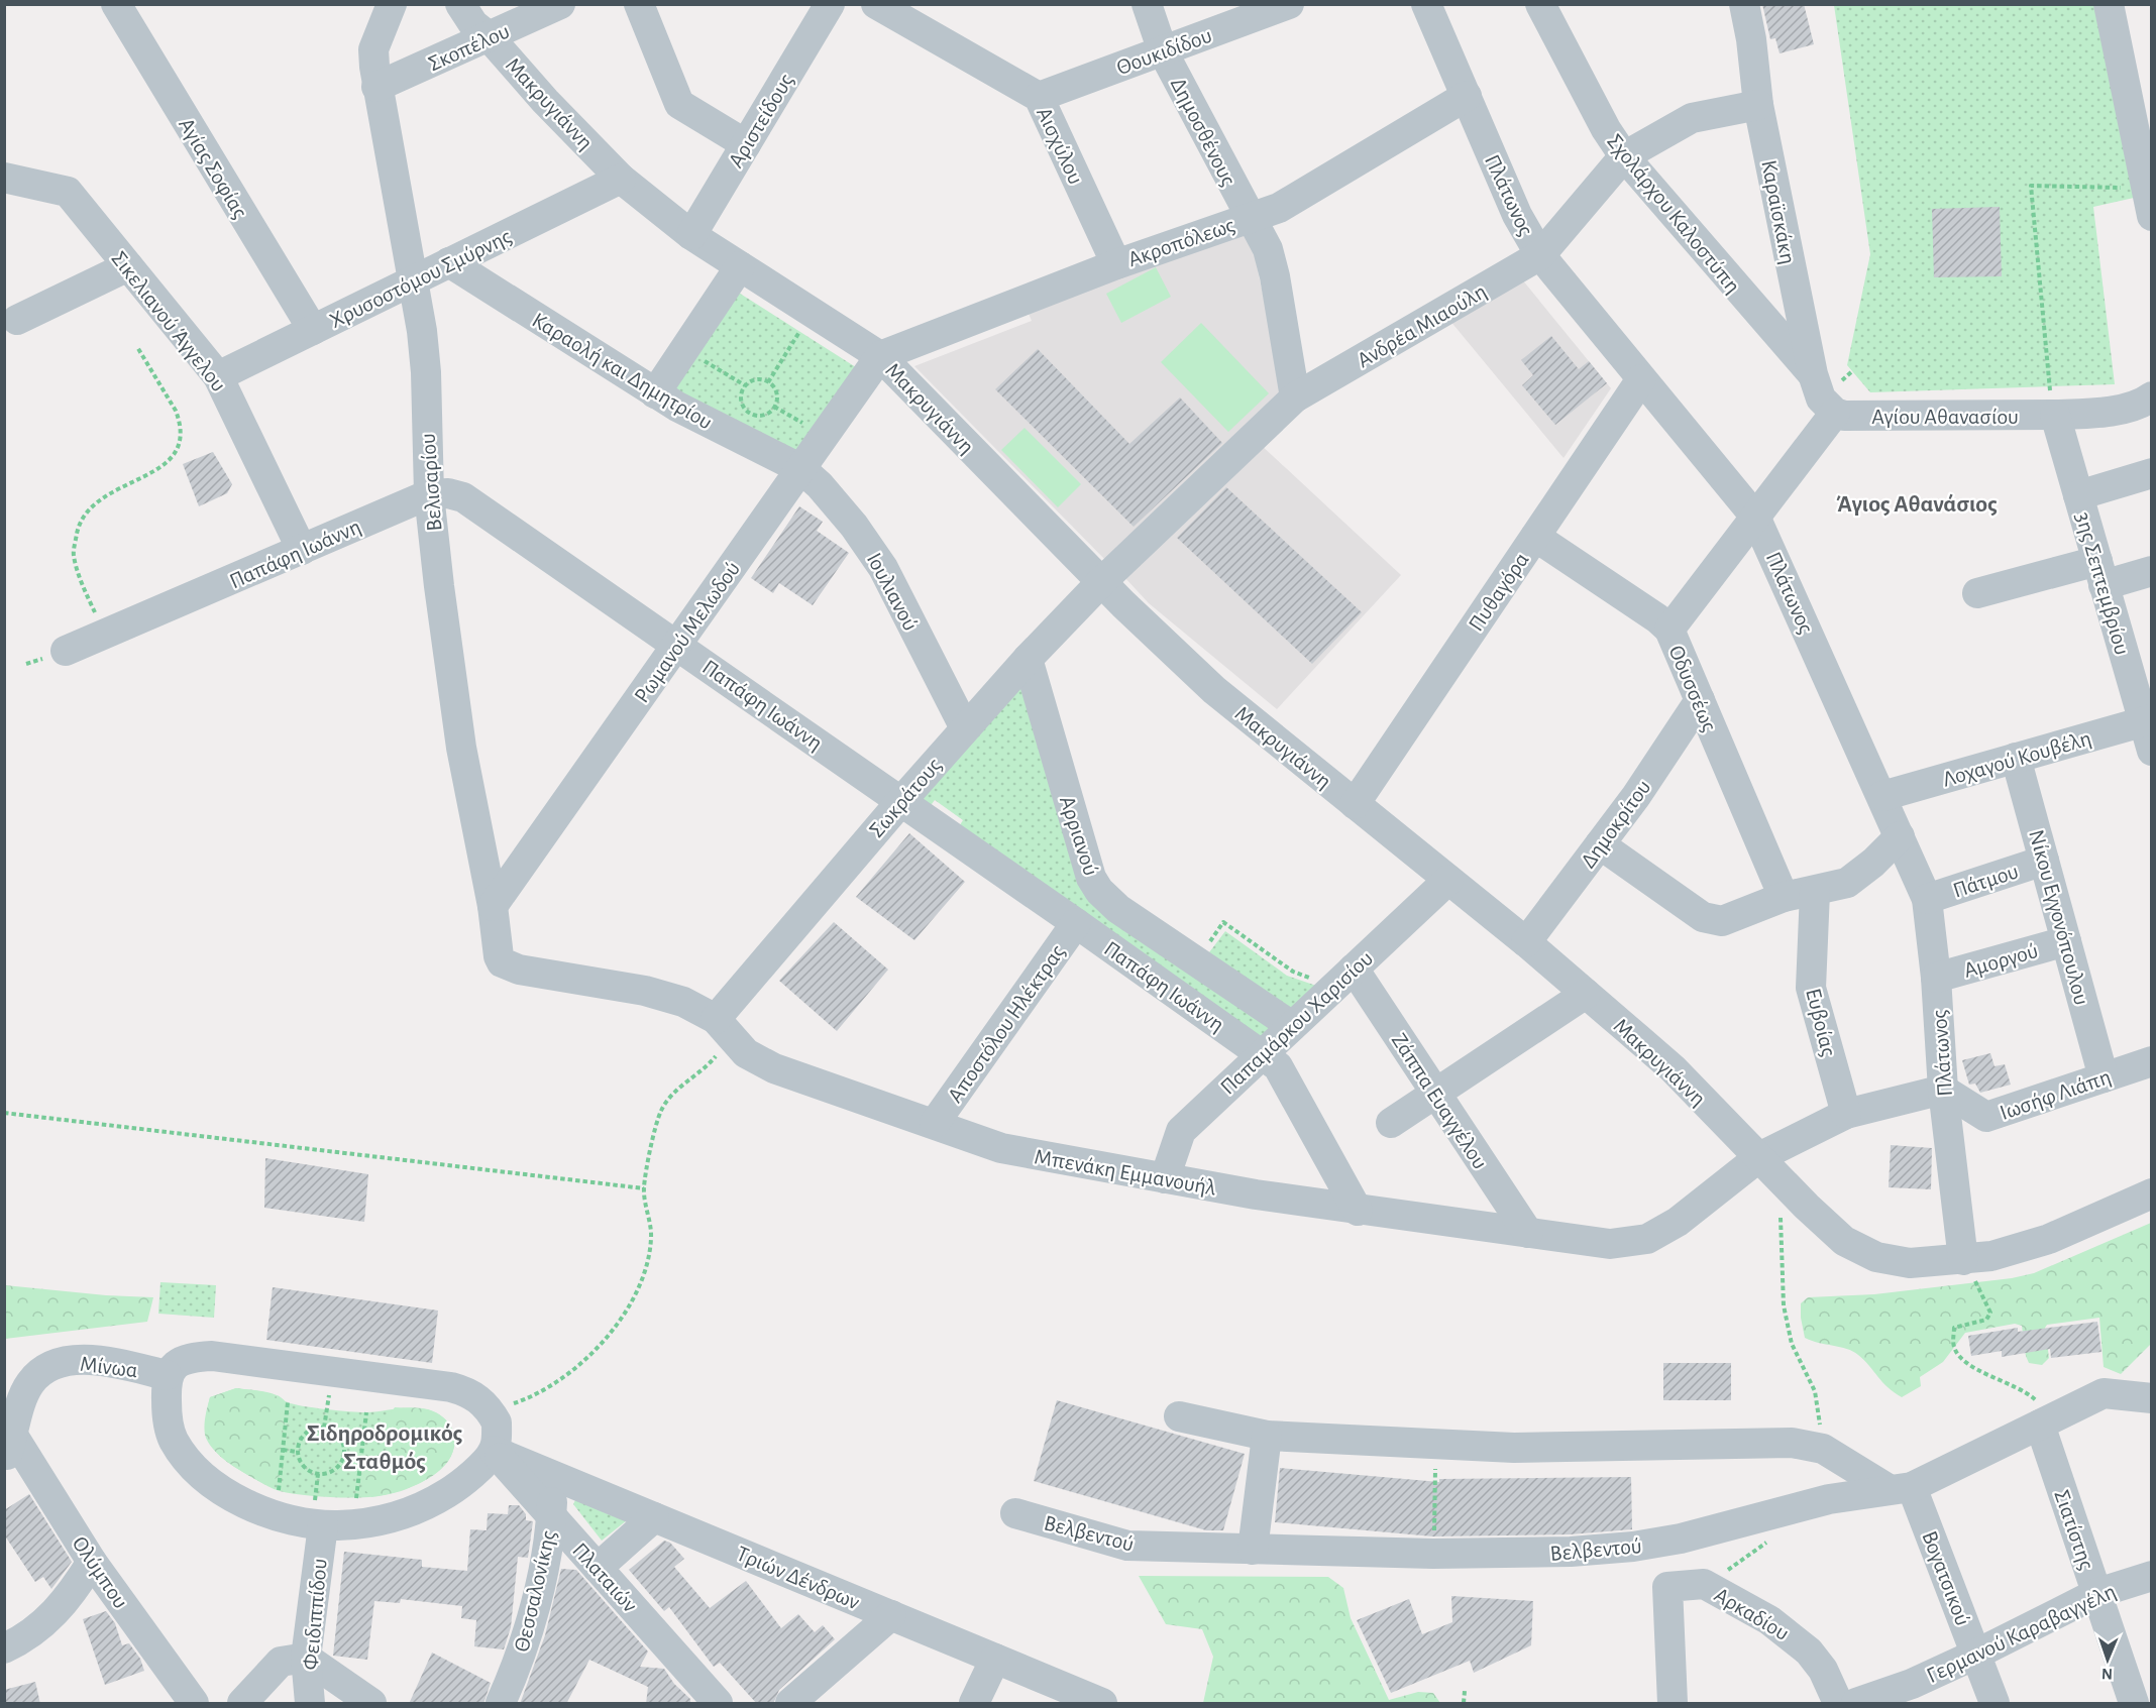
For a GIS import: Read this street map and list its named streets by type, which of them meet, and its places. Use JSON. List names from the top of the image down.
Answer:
{
  "streets": {
    "street": [
      "Σκοπέλου",
      "Θουκιδίδου",
      "Μακρυγιάννη",
      "Αριστείδους",
      "Δημοσθένους",
      "Αισχύλου",
      "Αγίας Σοφίας",
      "Πλάτωνος",
      "Καραϊσκάκη",
      "Σχολάρχου Καλοστύπη",
      "Ακροπόλεως",
      "Χρυσοστόμου Σμύρνης",
      "Σικελιανού Άγγελου",
      "Ανδρέα Μιαούλη",
      "Καραολή και Δημητρίου",
      "Αγίου Αθανασίου",
      "Βελισαρίου",
      "Παπάφη Ιωάννη",
      "3ης Σεπτεμβρίου",
      "Ιουλιανού",
      "Πυθαγόρα",
      "Ρωμανού Μελωδού",
      "Οδυσσέως",
      "Λοχαγού Κουβέλη",
      "Σωκράτους",
      "Δημοκρίτου",
      "Αρριανού",
      "Πάτμου",
      "Νίκου Εγγονόπουλου",
      "Αμοργού",
      "Παπαμάρκου Χαρισίου",
      "Ευβoίας",
      "Αποστόλου Ηλέκτρας",
      "Ιωσήφ Λιάπη",
      "Ζάππα Ευαγγέλου",
      "Μπενάκη Εμμανουήλ",
      "Μίνωα",
      "Σιατίστης",
      "Βελβεντού",
      "Ολύμπου",
      "Πλαταιών",
      "Τριών Δένδρων",
      "Βογατσικού",
      "Θεσσαλονίκης",
      "Αρκαδίου",
      "Φειδιππίδου",
      "Γερμανού Καραβαγγέλη"
    ]
  },
  "crossings": [
    ["Σκοπέλου", "Μακρυγιάννη"],
    ["Σκοπέλου", "Βελισαρίου"],
    ["Θουκιδίδου", "Δημοσθένους"],
    ["Θουκιδίδου", "Αισχύλου"],
    ["Μακρυγιάννη", "Αριστείδους"],
    ["Μακρυγιάννη", "Πλάτωνος"],
    ["Μακρυγιάννη", "Ακροπόλεως"],
    ["Μακρυγιάννη", "Χρυσοστόμου Σμύρνης"],
    ["Μακρυγιάννη", "Ανδρέα Μιαούλη"],
    ["Μακρυγιάννη", "Πυθαγόρα"],
    ["Μακρυγιάννη", "Ρωμανού Μελωδού"],
    ["Μακρυγιάννη", "Σωκράτους"],
    ["Μακρυγιάννη", "Δημοκρίτου"],
    ["Μακρυγιάννη", "Παπαμάρκου Χαρισίου"],
    ["Μακρυγιάννη", "Μπενάκη Εμμανουήλ"],
    ["Δημοσθένους", "Ακροπόλεως"],
    ["Δημοσθένους", "Ανδρέα Μιαούλη"],
    ["Αισχύλου", "Ακροπόλεως"],
    ["Αγίας Σοφίας", "Χρυσοστόμου Σμύρνης"],
    ["Πλάτωνος", "Ακροπόλεως"],
    ["Πλάτωνος", "Ανδρέα Μιαούλη"],
    ["Πλάτωνος", "Πυθαγόρα"],
    ["Πλάτωνος", "Λοχαγού Κουβέλη"],
    ["Πλάτωνος", "Πάτμου"],
    ["Πλάτωνος", "Αμοργού"],
    ["Πλάτωνος", "Ιωσήφ Λιάπη"],
    ["Καραϊσκάκη", "Σχολάρχου Καλοστύπη"],
    ["Καραϊσκάκη", "Ανδρέα Μιαούλη"],
    ["Καραϊσκάκη", "Αγίου Αθανασίου"],
    ["Σχολάρχου Καλοστύπη", "Ανδρέα Μιαούλη"],
    ["Ακροπόλεως", "Ρωμανού Μελωδού"],
    ["Χρυσοστόμου Σμύρνης", "Σικελιανού Άγγελου"],
    ["Χρυσοστόμου Σμύρνης", "Καραολή και Δημητρίου"],
    ["Χρυσοστόμου Σμύρνης", "Βελισαρίου"],
    ["Σικελιανού Άγγελου", "Παπάφη Ιωάννη"],
    ["Ανδρέα Μιαούλη", "Σωκράτους"],
    ["Καραολή και Δημητρίου", "Ιουλιανού"],
    ["Καραολή και Δημητρίου", "Ρωμανού Μελωδού"],
    ["Αγίου Αθανασίου", "3ης Σεπτεμβρίου"],
    ["Βελισαρίου", "Παπάφη Ιωάννη"],
    ["Βελισαρίου", "Ρωμανού Μελωδού"],
    ["Βελισαρίου", "Μπενάκη Εμμανουήλ"],
    ["Παπάφη Ιωάννη", "Ρωμανού Μελωδού"],
    ["Παπάφη Ιωάννη", "Σωκράτους"],
    ["Παπάφη Ιωάννη", "Παπαμάρκου Χαρισίου"],
    ["Παπάφη Ιωάννη", "Αποστόλου Ηλέκτρας"],
    ["Παπάφη Ιωάννη", "Μπενάκη Εμμανουήλ"],
    ["3ης Σεπτεμβρίου", "Λοχαγού Κουβέλη"],
    ["Ιουλιανού", "Ρωμανού Μελωδού"],
    ["Ιουλιανού", "Σωκράτους"],
    ["Πυθαγόρα", "Οδυσσέως"],
    ["Οδυσσέως", "Δημοκρίτου"],
    ["Λοχαγού Κουβέλη", "Νίκου Εγγονόπουλου"],
    ["Σωκράτους", "Αρριανού"],
    ["Σωκράτους", "Μπενάκη Εμμανουήλ"],
    ["Αρριανού", "Παπαμάρκου Χαρισίου"],
    ["Πάτμου", "Νίκου Εγγονόπουλου"],
    ["Νίκου Εγγονόπουλου", "Αμοργού"],
    ["Νίκου Εγγονόπουλου", "Ιωσήφ Λιάπη"],
    ["Παπαμάρκου Χαρισίου", "Ζάππα Ευαγγέλου"],
    ["Παπαμάρκου Χαρισίου", "Μπενάκη Εμμανουήλ"],
    ["Αποστόλου Ηλέκτρας", "Μπενάκη Εμμανουήλ"],
    ["Ζάππα Ευαγγέλου", "Μπενάκη Εμμανουήλ"],
    ["Μίνωα", "Ολύμπου"],
    ["Σιατίστης", "Βελβεντού"],
    ["Σιατίστης", "Γερμανού Καραβαγγέλη"],
    ["Βελβεντού", "Βογατσικού"],
    ["Πλαταιών", "Τριών Δένδρων"],
    ["Πλαταιών", "Θεσσαλονίκης"],
    ["Τριών Δένδρων", "Θεσσαλονίκης"],
    ["Βογατσικού", "Γερμανού Καραβαγγέλη"]
  ],
  "districts": ["Άγιος Αθανάσιος", "Σιδηροδρομικός Σταθμός"],
  "north": "bottom"
}
